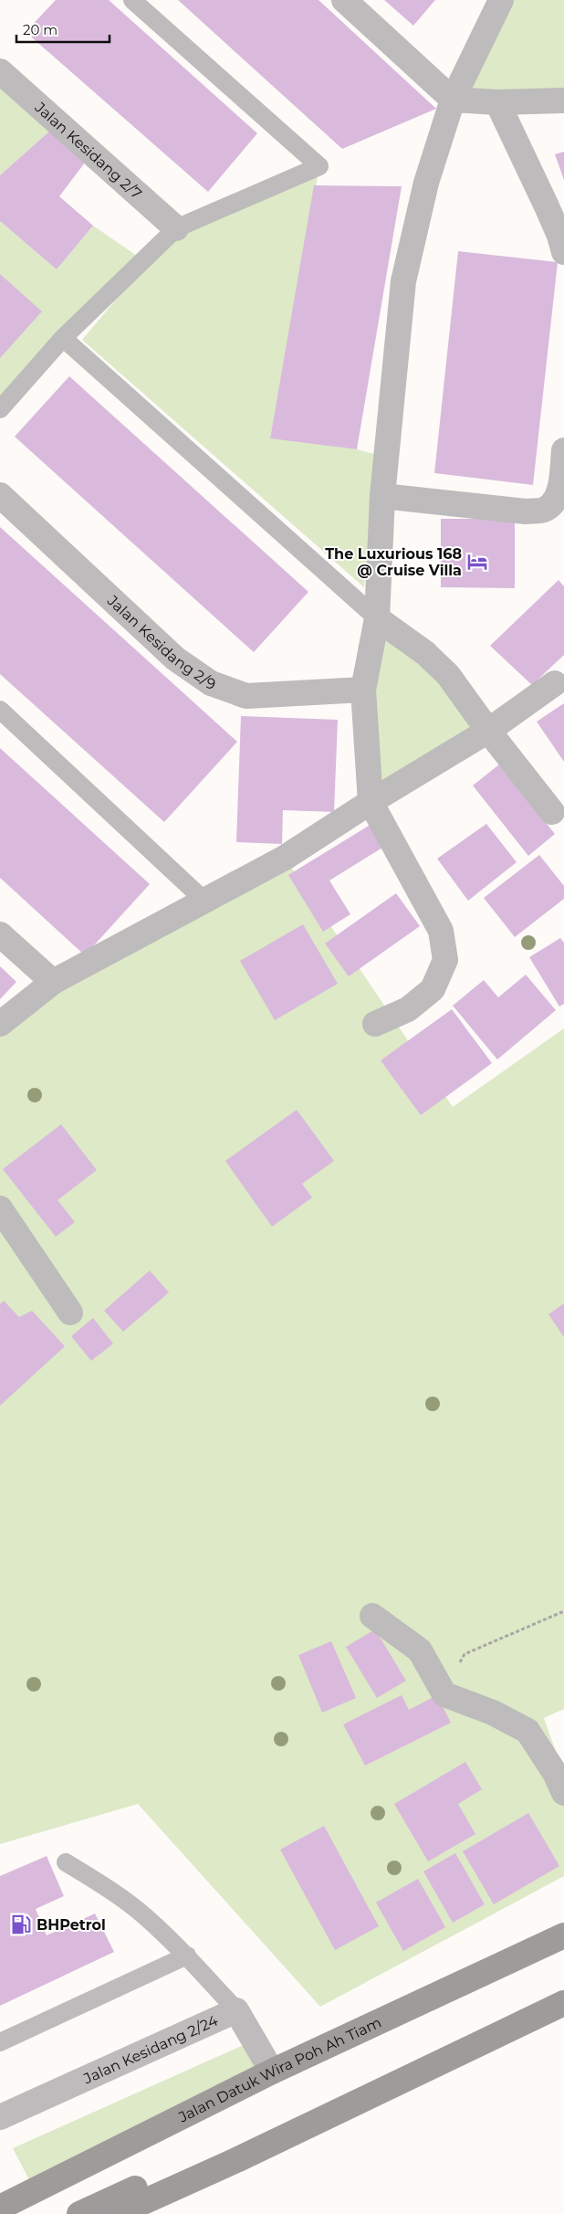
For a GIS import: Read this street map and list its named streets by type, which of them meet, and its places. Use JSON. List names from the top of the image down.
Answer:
{
  "streets": {
    "street": [
      "Jalan Kesidang 2/7",
      "Jalan Kesidang 2/9",
      "Jalan Kesidang 2/24",
      "Jalan Datuk Wira Poh Ah Tiam"
    ]
  },
  "crossings": [
    ["Jalan Kesidang 2/24", "Jalan Datuk Wira Poh Ah Tiam"]
  ],
  "places": {
    "hotel": ["The Luxurious 168 @ Cruise Villa"],
    "fuel station": ["BHPetrol"]
  },
  "scale_bar": "20 m"
}
